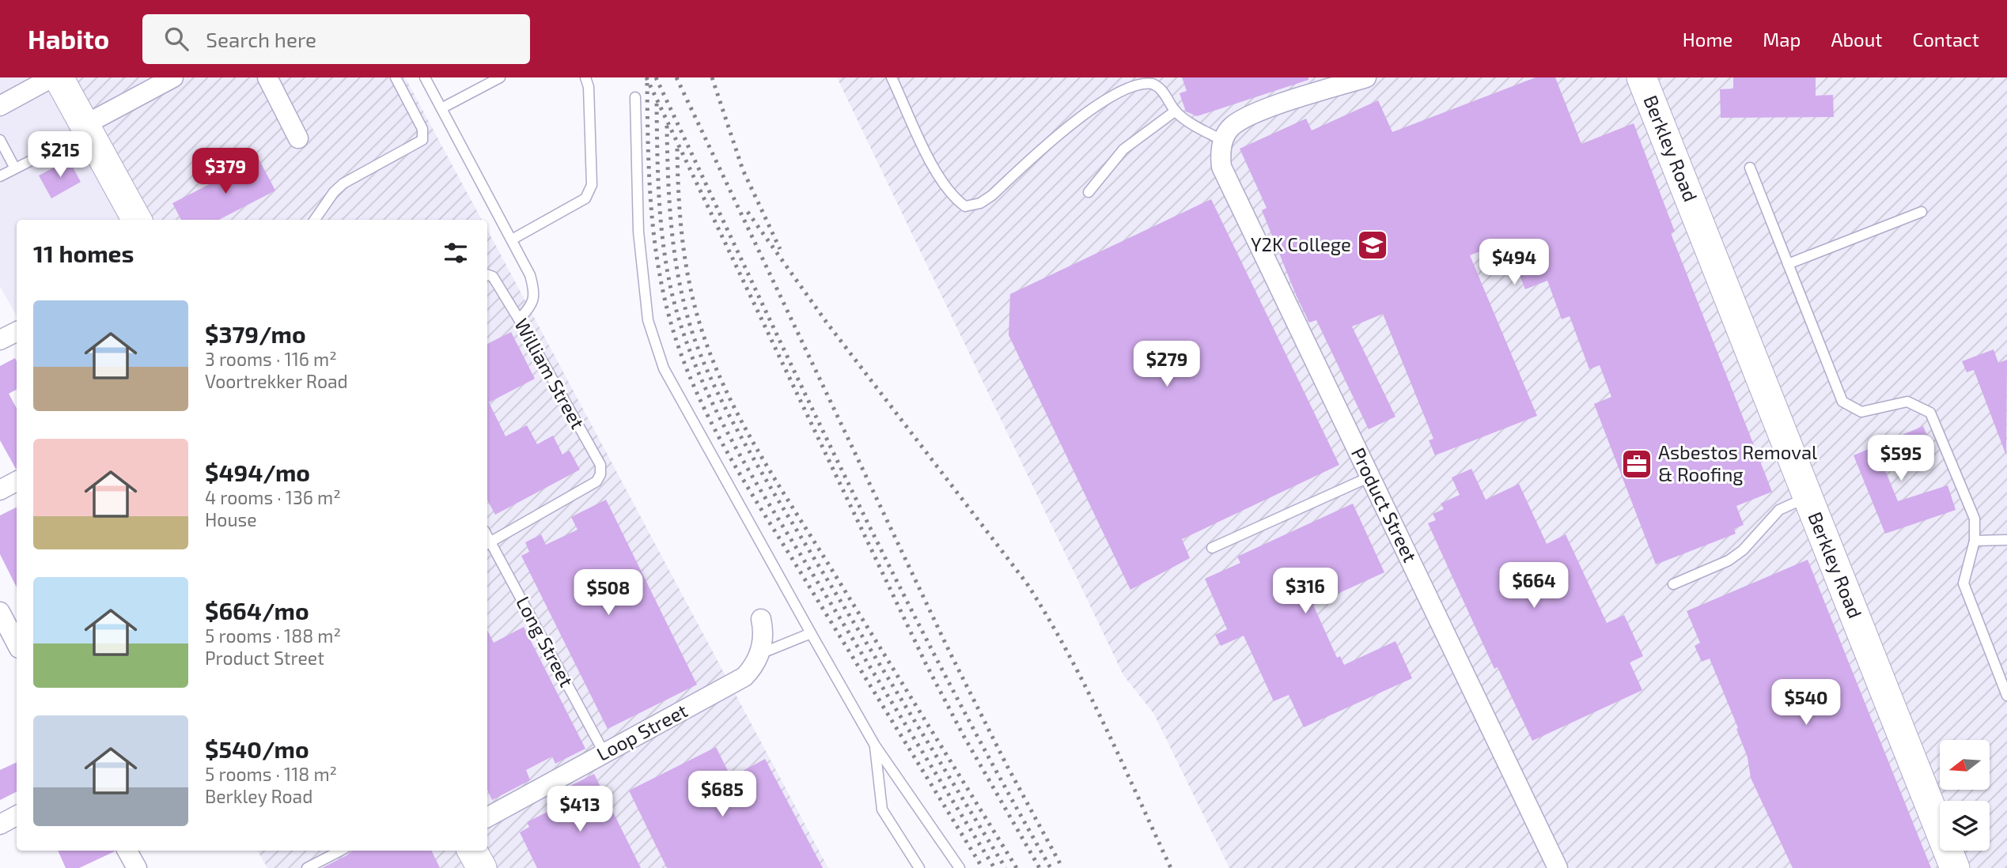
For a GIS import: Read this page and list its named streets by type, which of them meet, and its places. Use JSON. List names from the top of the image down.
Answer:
{
  "streets": {
    "main road": ["Berkley Road"],
    "street": ["Product Street", "Loop Street"],
    "lane": ["William Street", "Long Street"]
  },
  "crossings": [
    ["William Street", "Long Street"],
    ["Long Street", "Loop Street"]
  ],
  "places": {
    "school or university": ["Y2K College"],
    "office": ["Asbestos Removal & Roofing"]
  },
  "north": "left",
  "page": {
    "header": "Habito",
    "search": "Search here",
    "nav": [
      "Home",
      "Map",
      "About",
      "Contact"
    ],
    "price": [
      "$215",
      "$379",
      "$494",
      "$279",
      "$595",
      "$664",
      "$316",
      "$508",
      "$540",
      "$685",
      "$413"
    ],
    "heading": "11 homes",
    "list": [
      {
        "name": "$379/mo",
        "note": "3 rooms · 116 m² · Voortrekker Road"
      },
      {
        "name": "$494/mo",
        "note": "4 rooms · 136 m² · House"
      },
      {
        "name": "$664/mo",
        "note": "5 rooms · 188 m² · Product Street"
      },
      {
        "name": "$540/mo",
        "note": "5 rooms · 118 m² · Berkley Road"
      }
    ]
  }
}
